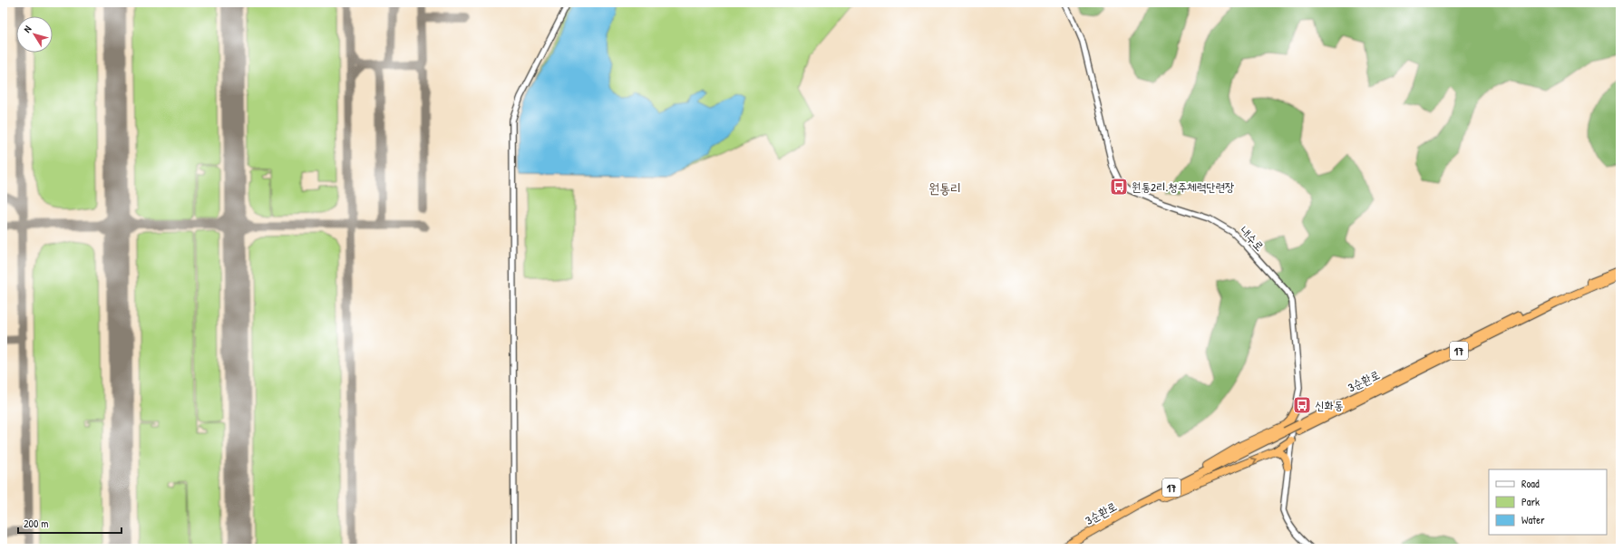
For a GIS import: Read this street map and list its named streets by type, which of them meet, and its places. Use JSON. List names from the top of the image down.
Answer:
{
  "streets": {
    "highway": ["17", "3순환로"],
    "street": ["내수로"]
  },
  "districts": ["원통리"],
  "places": {
    "bus stop": ["원통2리.청주체력단련장", "신화동"]
  },
  "legend": ["Road", "Park", "Water"],
  "scale_bar": "200 m",
  "north": "top left"
}
